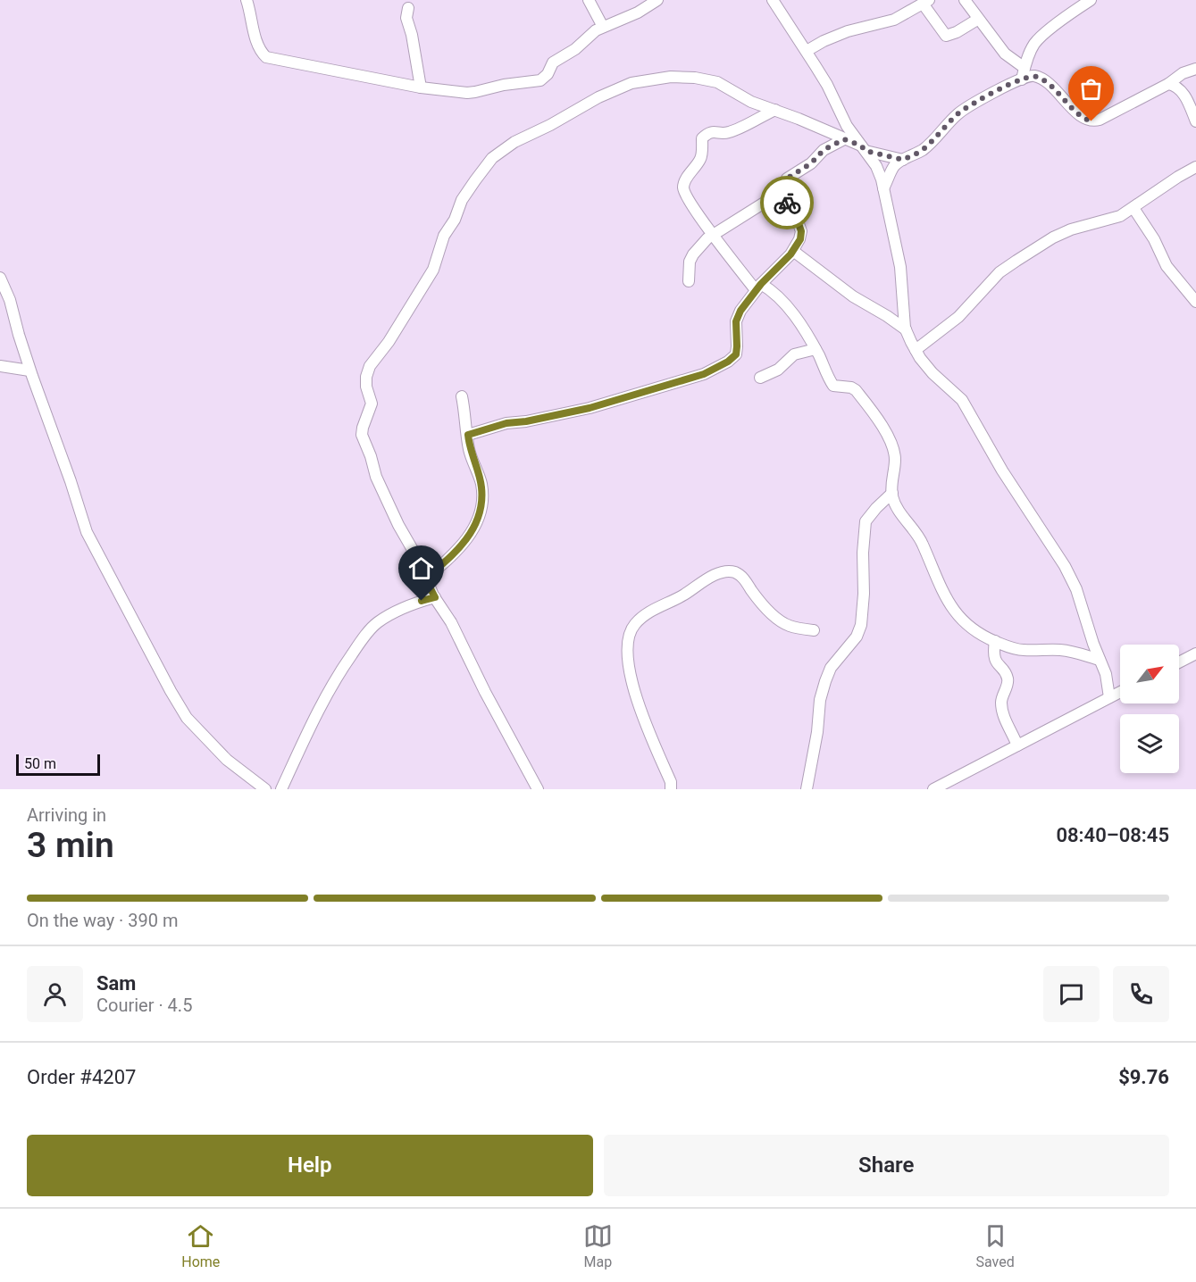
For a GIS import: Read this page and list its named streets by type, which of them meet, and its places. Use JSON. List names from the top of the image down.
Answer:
{
  "scale_bar": "50 m",
  "north": "top right",
  "page": {
    "scale": "50 m",
    "heading": ["3 min", "Arriving in", "08:40–08:45"],
    "panel": [
      "Sam",
      "Courier · 4.5",
      "Order #4207",
      "$9.76"
    ],
    "bar": "On the way · 390 m",
    "buttons": ["Help", "Share"],
    "tabs": ["Home", "Map", "Saved"]
  }
}
